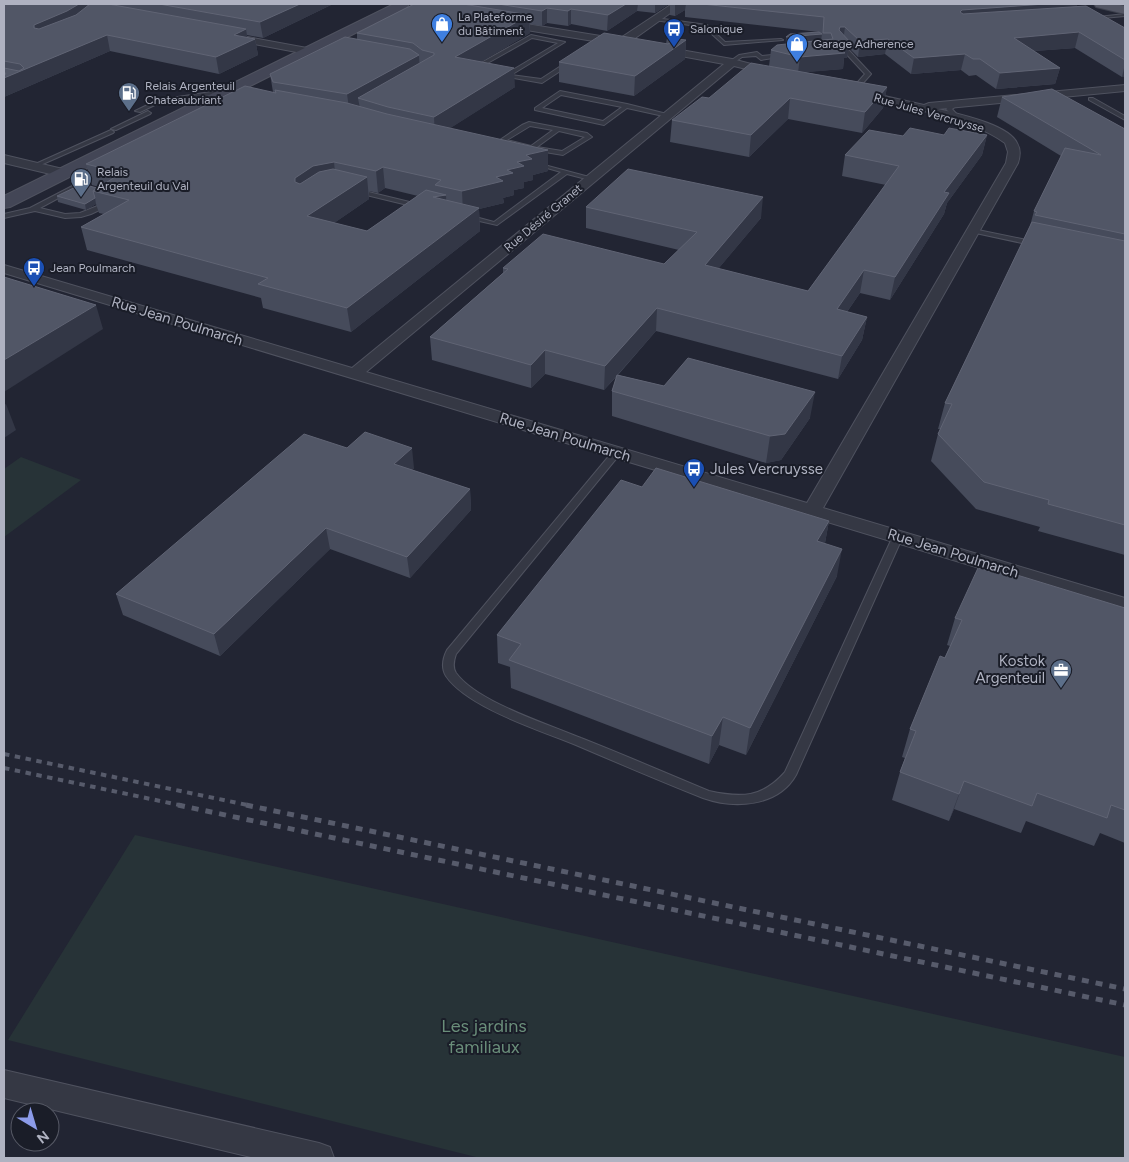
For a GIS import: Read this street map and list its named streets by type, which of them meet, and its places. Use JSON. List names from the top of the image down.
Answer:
{
  "streets": {
    "street": ["Rue Jules Vercruysse", "Rue Désiré Granet", "Rue Jean Poulmarch"]
  },
  "crossings": [
    ["Rue Jules Vercruysse", "Rue Jean Poulmarch"],
    ["Rue Désiré Granet", "Rue Jean Poulmarch"]
  ],
  "parks": ["Les jardins familiaux"],
  "places": {
    "shop": ["La Plateforme du Bâtiment", "Garage Adherence"],
    "bus stop": ["Salonique", "Jean Poulmarch", "Jules Vercruysse"],
    "fuel station": ["Relais Argenteuil Chateaubriant", "Relais Argenteuil du Val"],
    "office": ["Kostok Argenteuil"]
  },
  "north": "bottom right"
}
